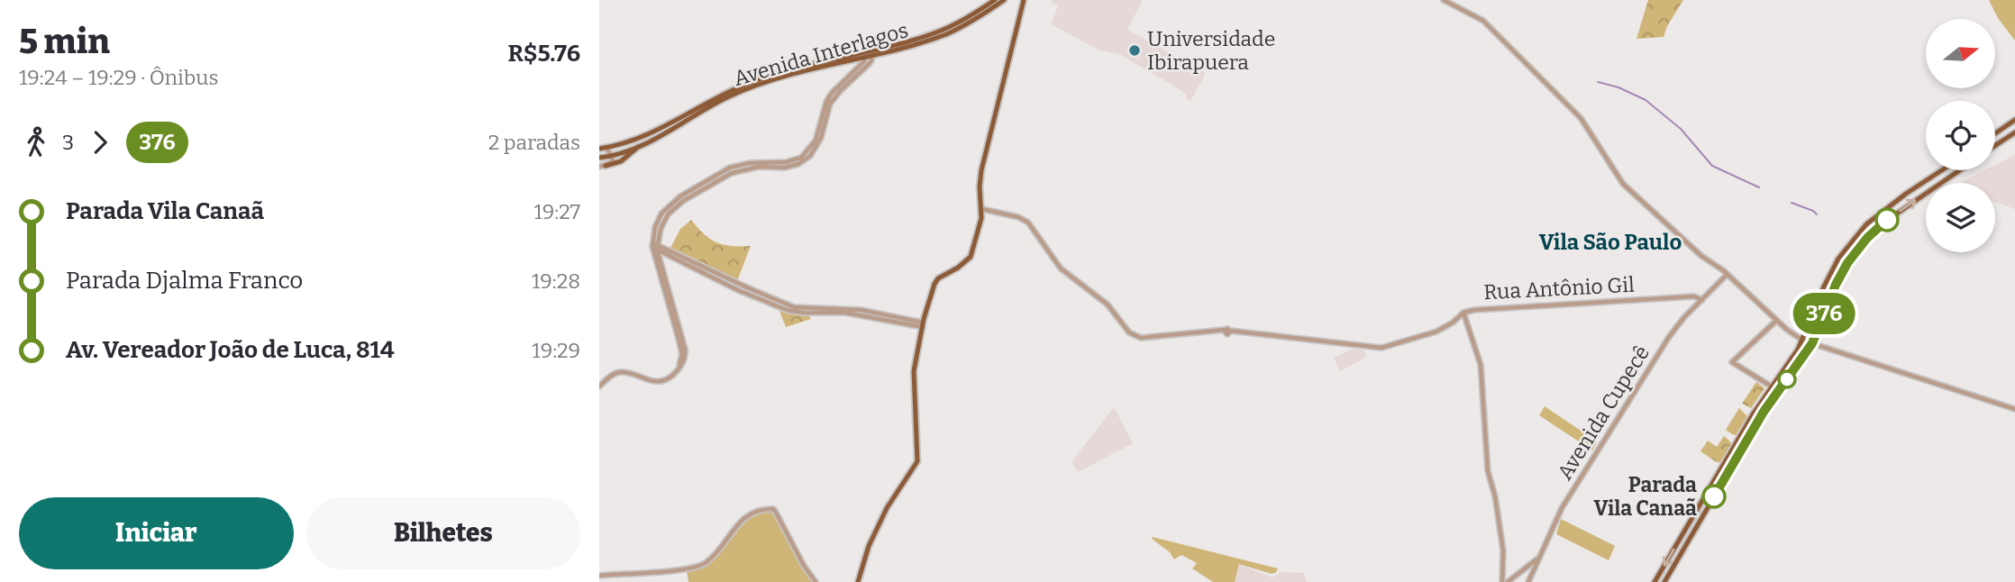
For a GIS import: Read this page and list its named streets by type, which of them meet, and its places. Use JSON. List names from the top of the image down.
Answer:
{
  "streets": {
    "main road": ["Avenida Interlagos"],
    "street": ["Rua Antônio Gil", "Avenida Cupecê"]
  },
  "crossings": [
    ["Rua Antônio Gil", "Avenida Cupecê"]
  ],
  "districts": ["Vila São Paulo"],
  "places": ["Universidade Ibirapuera", "Parada Vila Canaã"],
  "lines": ["bus line 376"],
  "north": "right",
  "page": {
    "heading": ["5 min", "19:24 – 19:29 · Ônibus", "R$5.76"],
    "on_map": "376",
    "legs": ["3", "376", "2 paradas"],
    "list": [
      {
        "name": "Parada Vila Canaã",
        "value": "19:27"
      },
      {
        "name": "Parada Djalma Franco",
        "value": "19:28"
      },
      {
        "name": "Av. Vereador João de Luca, 814",
        "value": "19:29"
      }
    ],
    "buttons": ["Iniciar", "Bilhetes"]
  }
}
